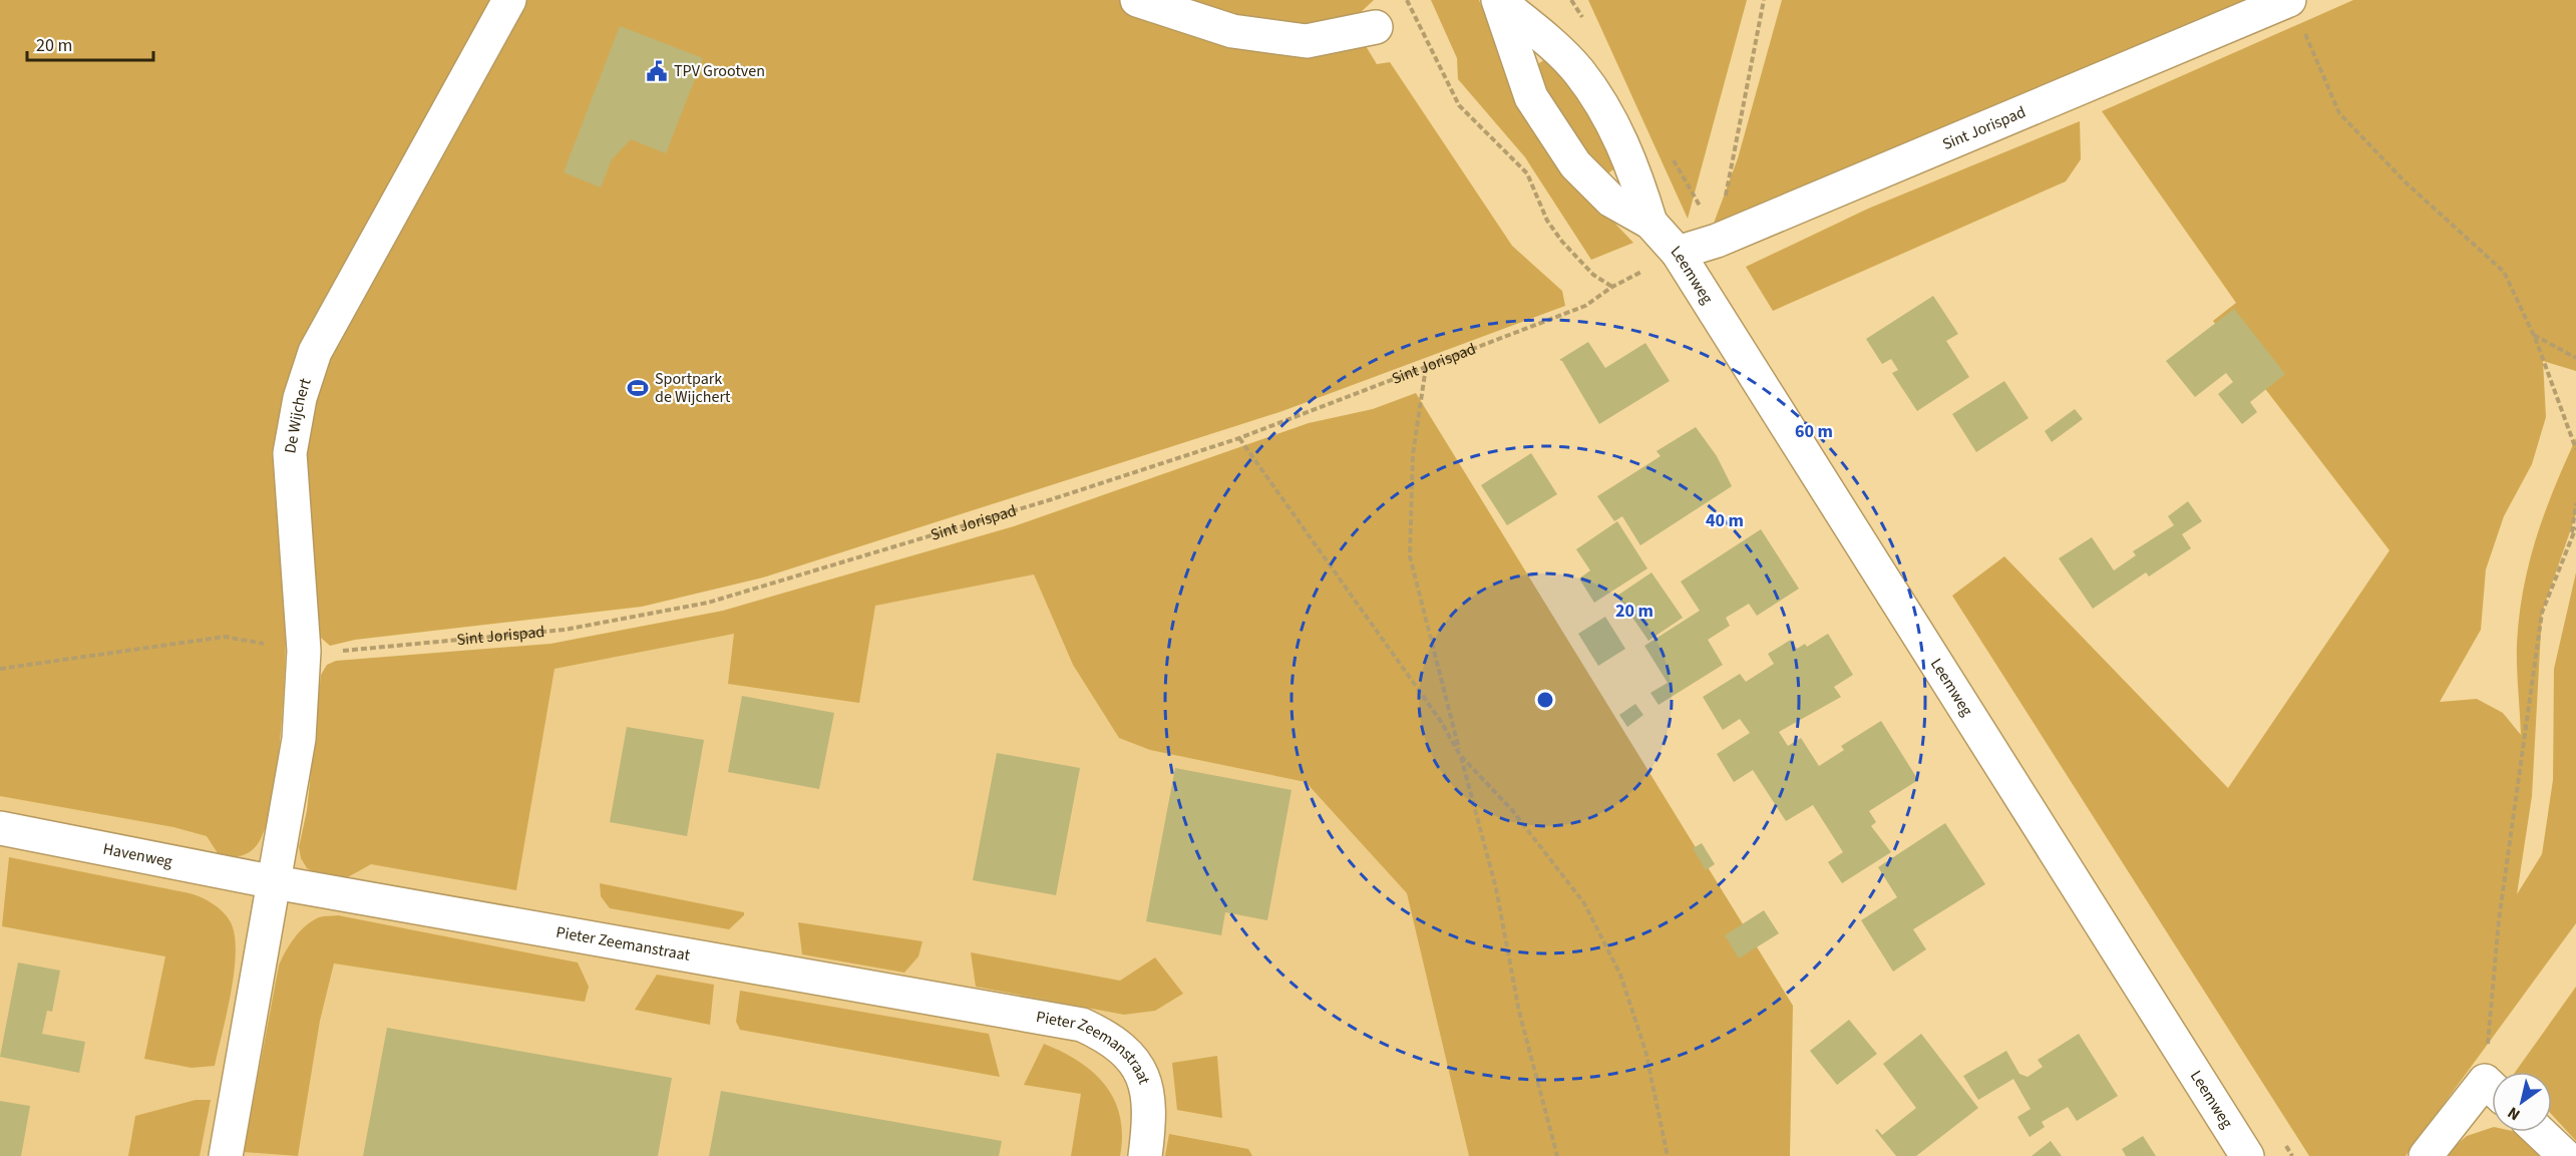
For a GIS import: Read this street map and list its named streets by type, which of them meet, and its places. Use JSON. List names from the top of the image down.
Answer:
{
  "streets": {
    "street": [
      "Sint Jorispad",
      "Leemweg",
      "De Wijchert",
      "Havenweg",
      "Pieter Zeemanstraat"
    ]
  },
  "crossings": [
    ["Sint Jorispad", "Leemweg"],
    ["Sint Jorispad", "De Wijchert"],
    ["De Wijchert", "Havenweg"],
    ["De Wijchert", "Pieter Zeemanstraat"],
    ["Havenweg", "Pieter Zeemanstraat"]
  ],
  "places": {
    "public building": ["TPV Grootven"],
    "sports": ["Sportpark de Wijchert"]
  },
  "scale_bar": "20 m",
  "north": "bottom left",
  "rings": ["60 m", "40 m", "20 m"]
}
